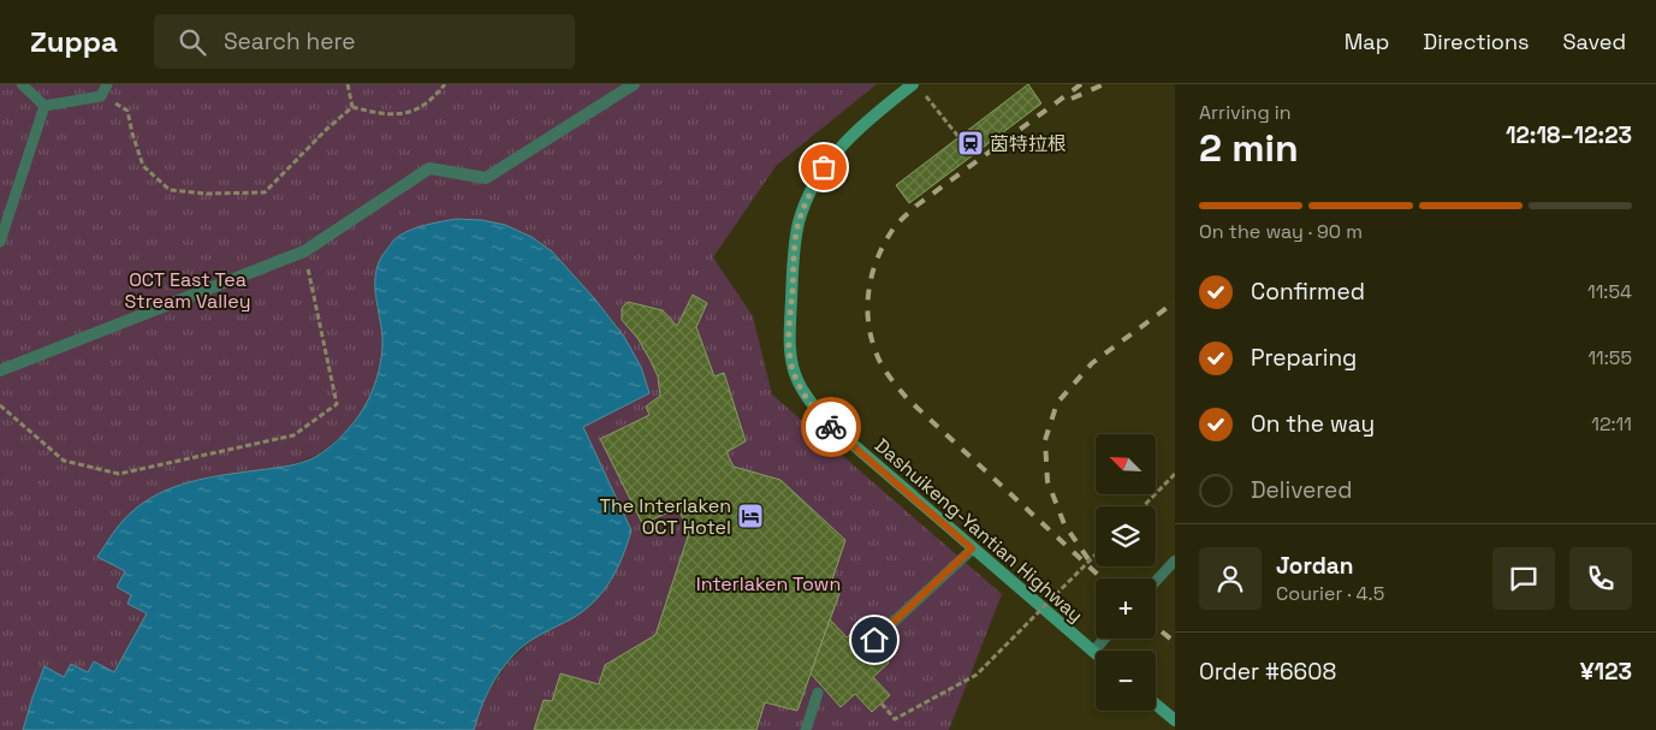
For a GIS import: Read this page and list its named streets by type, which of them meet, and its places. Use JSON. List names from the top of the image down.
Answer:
{
  "streets": {
    "main road": ["Dashuikeng-Yantian Highway"]
  },
  "parks": ["OCT East Tea Stream Valley", "Interlaken Town"],
  "places": {
    "station": ["茵特拉根"],
    "hotel": ["The Interlaken OCT Hotel"]
  },
  "north": "top left",
  "page": {
    "header": "Zuppa",
    "search": "Search here",
    "nav": ["Map", "Directions", "Saved"],
    "heading": ["2 min", "Arriving in", "12:18–12:23"],
    "panel": [
      "Jordan",
      "Courier · 4.5",
      "Order #6608",
      "¥123"
    ],
    "bar": "On the way · 90 m",
    "list": [
      ["Confirmed", "11:54"],
      ["Preparing", "11:55"],
      ["On the way", "12:11"],
      "Delivered"
    ],
    "map_buttons": ["+", "−"]
  }
}
